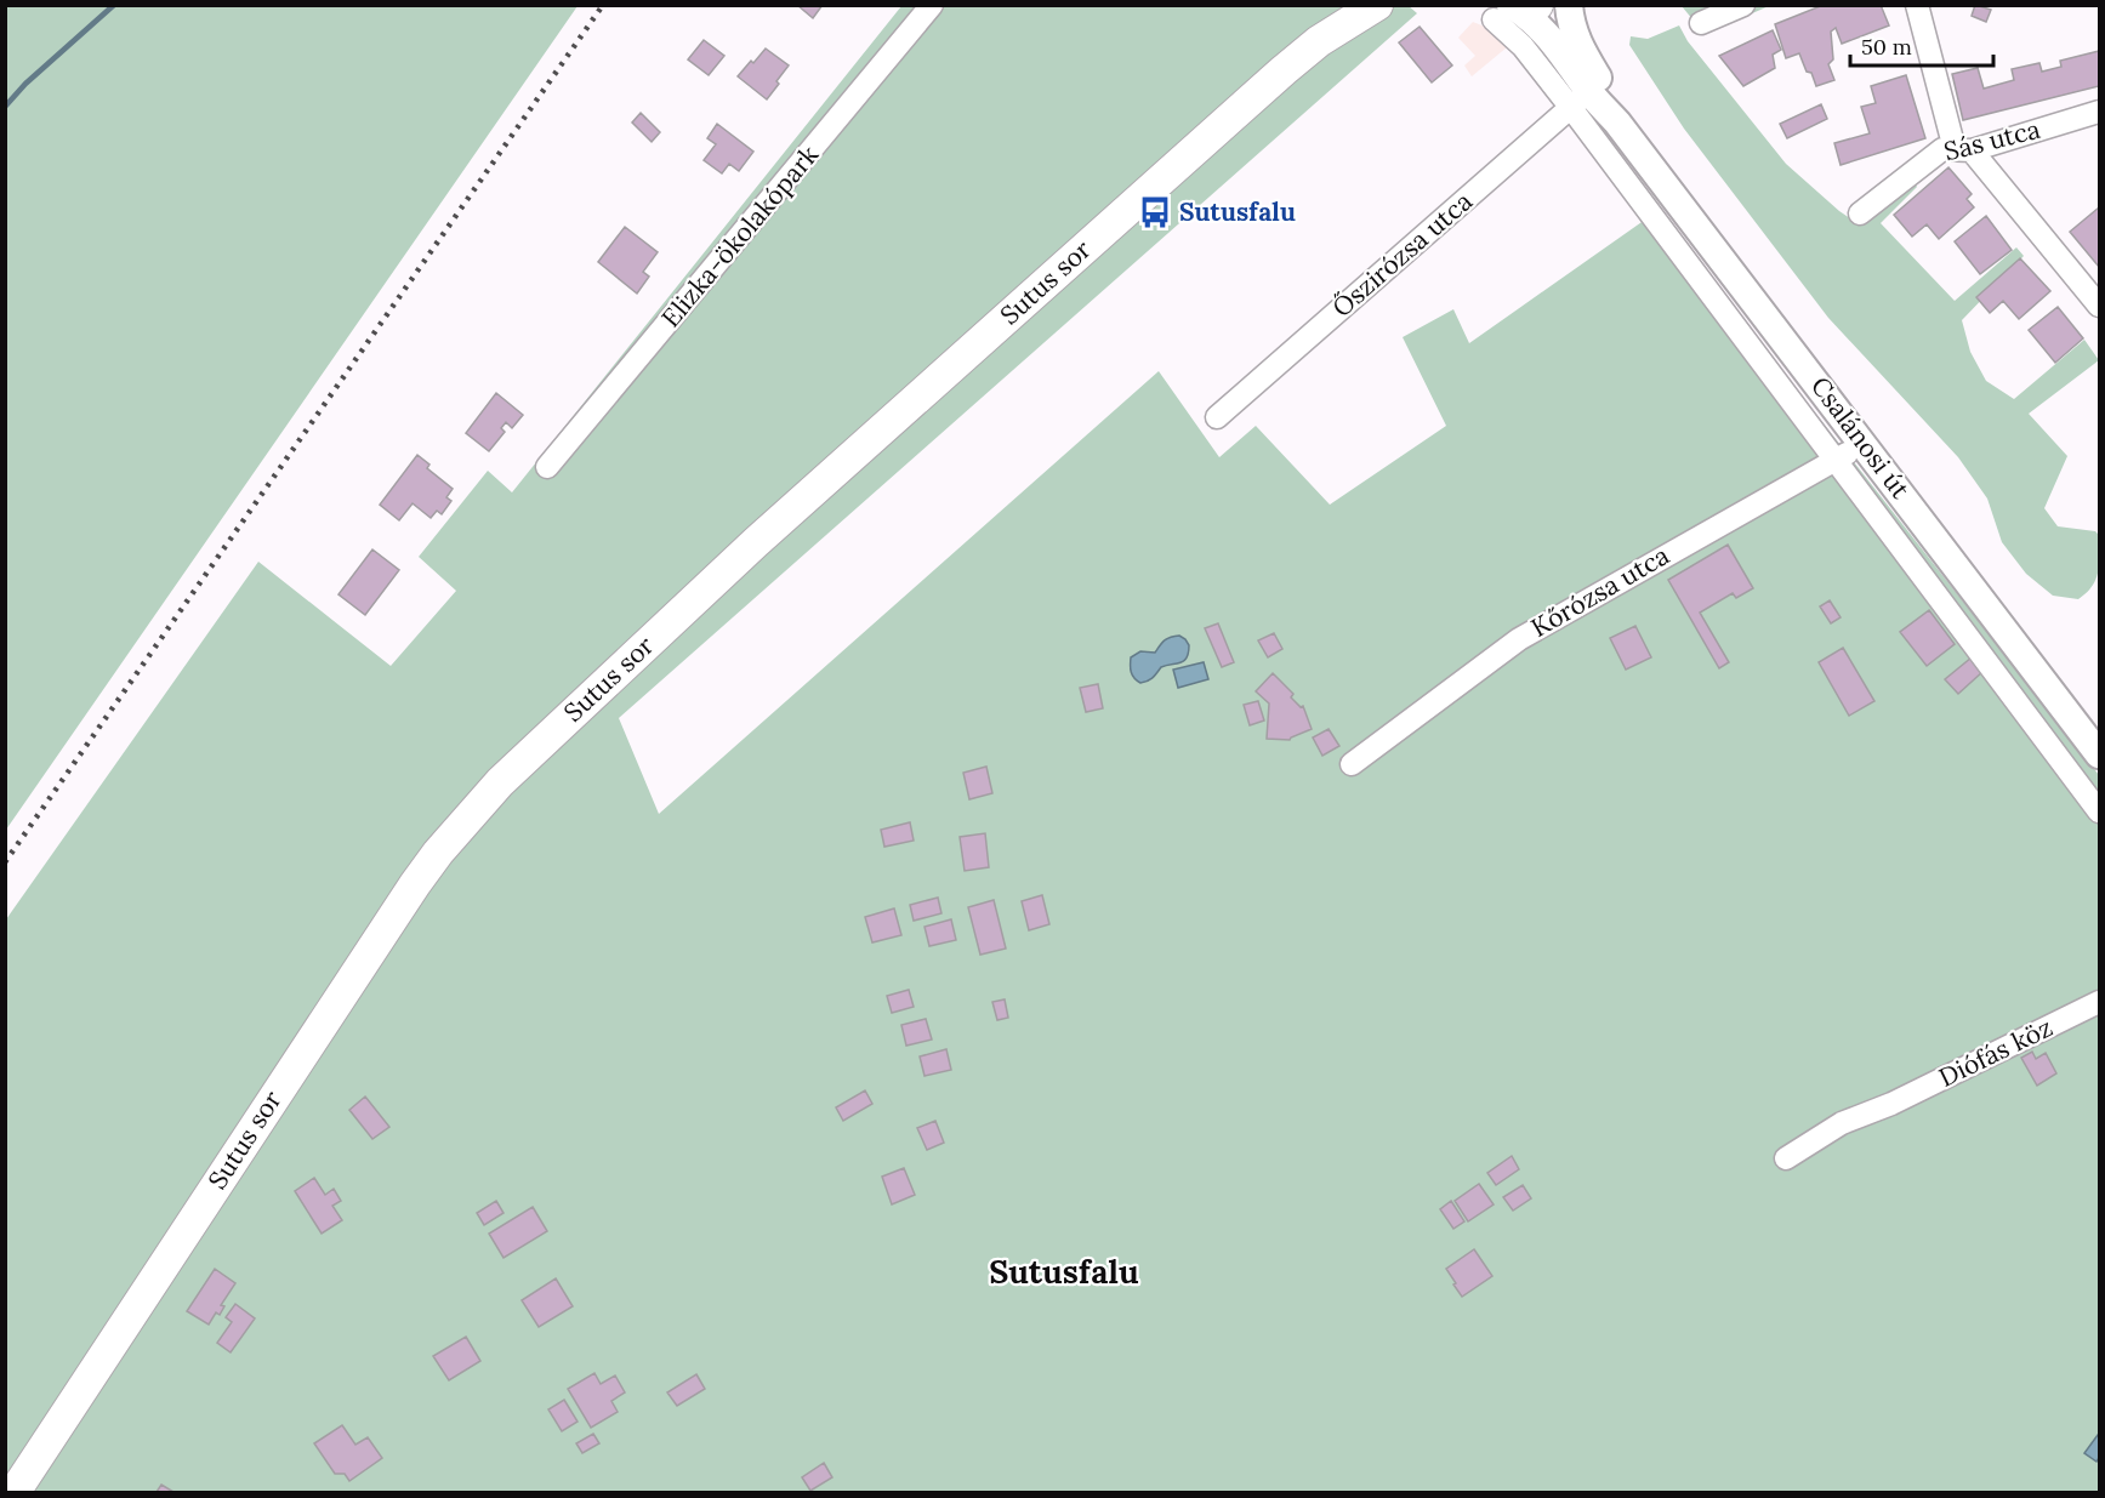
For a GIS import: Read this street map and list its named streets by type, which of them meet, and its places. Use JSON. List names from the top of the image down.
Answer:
{
  "streets": {
    "main road": ["Sutus sor"],
    "street": [
      "Sás utca",
      "Elizka-ökolakópark",
      "Őszirózsa utca",
      "Csalánosi út",
      "Kőrózsa utca",
      "Diófás köz"
    ]
  },
  "crossings": [
    ["Őszirózsa utca", "Csalánosi út"],
    ["Csalánosi út", "Kőrózsa utca"]
  ],
  "districts": ["Sutusfalu"],
  "places": {
    "bus stop": ["Sutusfalu"]
  },
  "scale_bar": "50 m"
}
